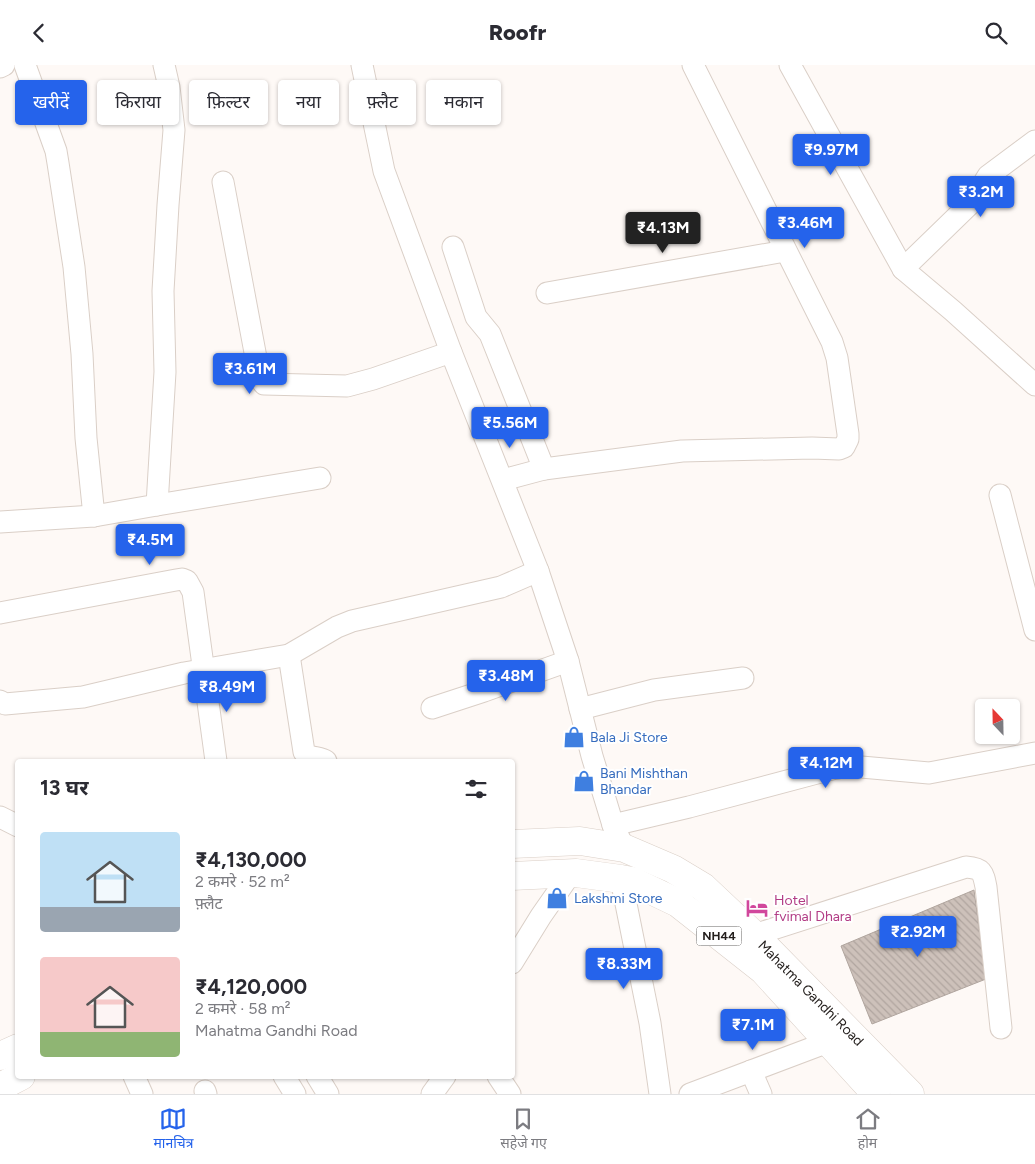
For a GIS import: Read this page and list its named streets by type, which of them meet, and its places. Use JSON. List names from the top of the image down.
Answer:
{
  "streets": {
    "highway": ["NH44", "Mahatma Gandhi Road"]
  },
  "places": {
    "shop": ["Bala Ji Store", "Bani Mishthan Bhandar", "Lakshmi Store"],
    "hotel": ["Hotel fvimal Dhara"]
  },
  "north": "top",
  "page": {
    "header": "Roofr",
    "chip": [
      "खरीदें",
      "किराया",
      "फ़िल्टर",
      "नया",
      "फ़्लैट",
      "मकान"
    ],
    "price": [
      "₹9.97M",
      "₹3.2M",
      "₹3.46M",
      "₹4.13M",
      "₹3.61M",
      "₹5.56M",
      "₹4.5M",
      "₹3.48M",
      "₹8.49M",
      "₹4.12M",
      "₹2.92M",
      "₹8.33M",
      "₹7.1M"
    ],
    "heading": "13 घर",
    "list": [
      {
        "name": "₹4,130,000",
        "note": "2 कमरे · 52 m² · फ़्लैट"
      },
      {
        "name": "₹4,120,000",
        "note": "2 कमरे · 58 m² · Mahatma Gandhi Road"
      }
    ],
    "tabs": ["मानचित्र", "सहेजे गए", "होम"]
  }
}
